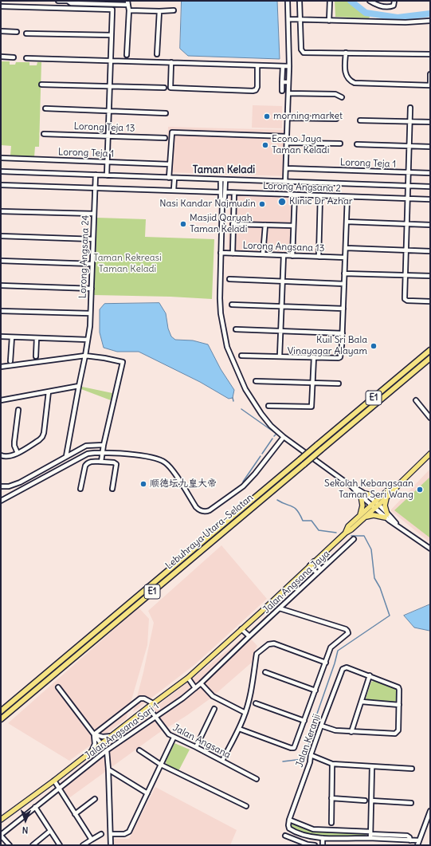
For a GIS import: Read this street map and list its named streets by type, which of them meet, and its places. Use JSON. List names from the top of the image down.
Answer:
{
  "streets": {
    "highway": ["E1", "Lebuhraya Utara–Selatan"],
    "street": [
      "Lorong Teja 13",
      "Lorong Teja 1",
      "Lorong Angsana 2",
      "Lorong Angsana 13",
      "Lorong Angsana 24",
      "Jalan Angsana Jaya",
      "Jalan Angsana Sari 1",
      "Jalan Keranji",
      "Jalan Angsana"
    ]
  },
  "crossings": [
    ["Jalan Angsana Jaya", "Jalan Angsana Sari 1"],
    ["Jalan Angsana Sari 1", "Jalan Angsana"]
  ],
  "districts": ["Taman Keladi"],
  "parks": ["Taman Rekreasi Taman Keladi"],
  "places": [
    "morning market",
    "Econo Jaya Taman Keladi",
    "Klinic Dr Azhar",
    "Nasi Kandar Najmudin",
    "Masjid Qaryah Taman Keladi",
    "Kuil Sri Bala Vinayagar Alayam",
    "顺德坛九皇大帝",
    "Sekolah Kebangsaan Taman Seri Wang"
  ],
  "north": "bottom"
}
